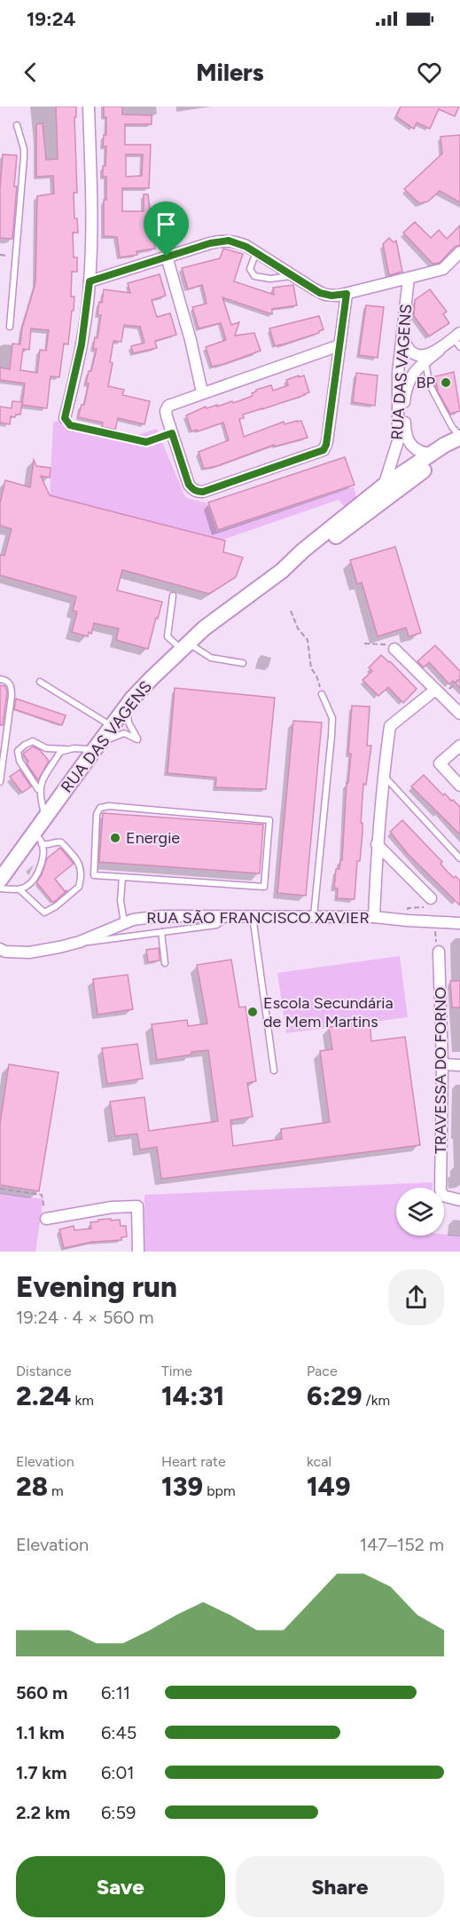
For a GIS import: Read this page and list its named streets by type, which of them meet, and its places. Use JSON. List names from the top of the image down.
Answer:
{
  "streets": {
    "street": ["RUA DAS VAGENS", "RUA SÃO FRANCISCO XAVIER", "TRAVESSA DO FORNO"]
  },
  "places": ["BP", "Energie", "Escola Secundária de Mem Martins"],
  "page": {
    "status": "19:24",
    "header": "Milers",
    "heading": ["Evening run", "19:24 · 4 × 560 m"],
    "stats": [
      ["Distance", "2.24 km"],
      ["Time", "14:31"],
      ["Pace", "6:29 /km"],
      ["Elevation", "28 m"],
      ["Heart rate", "139 bpm"],
      ["kcal", "149"]
    ],
    "chart": ["Elevation", "147–152 m"],
    "list": [
      {
        "name": "560 m",
        "note": "6:11"
      },
      {
        "name": "1.1 km",
        "note": "6:45"
      },
      {
        "name": "1.7 km",
        "note": "6:01"
      },
      {
        "name": "2.2 km",
        "note": "6:59"
      }
    ],
    "buttons": ["Save", "Share"]
  }
}
